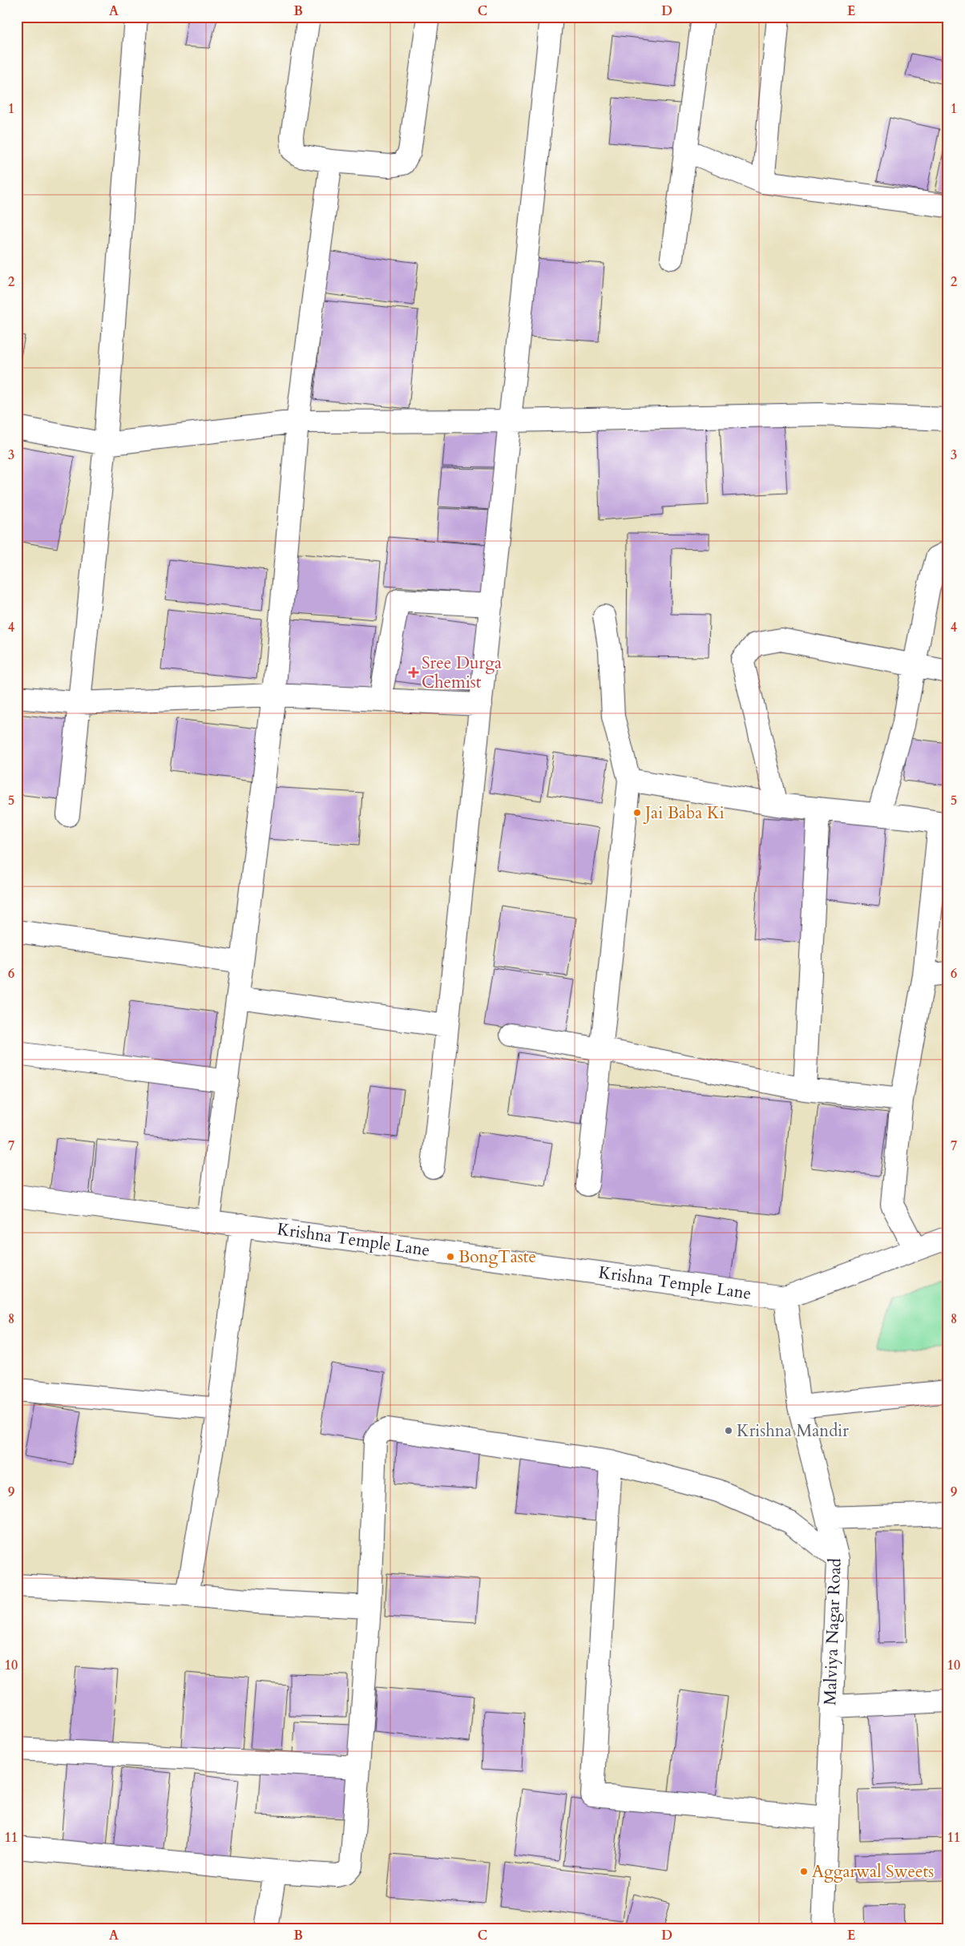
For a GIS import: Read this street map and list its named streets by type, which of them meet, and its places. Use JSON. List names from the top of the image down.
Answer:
{
  "streets": {
    "street": ["Krishna Temple Lane", "Malviya Nagar Road"]
  },
  "crossings": [
    ["Krishna Temple Lane", "Malviya Nagar Road"]
  ],
  "places": {
    "health": ["Sree Durga Chemist"],
    "other": [
      "Jai Baba Ki",
      "BongTaste",
      "Krishna Mandir",
      "Aggarwal Sweets"
    ]
  },
  "grid": {
    "columns": [
      "A",
      "B",
      "C",
      "D",
      "E"
    ],
    "rows": [
      "1",
      "2",
      "3",
      "4",
      "5",
      "6",
      "7",
      "8",
      "9",
      "10",
      "11"
    ]
  }
}
